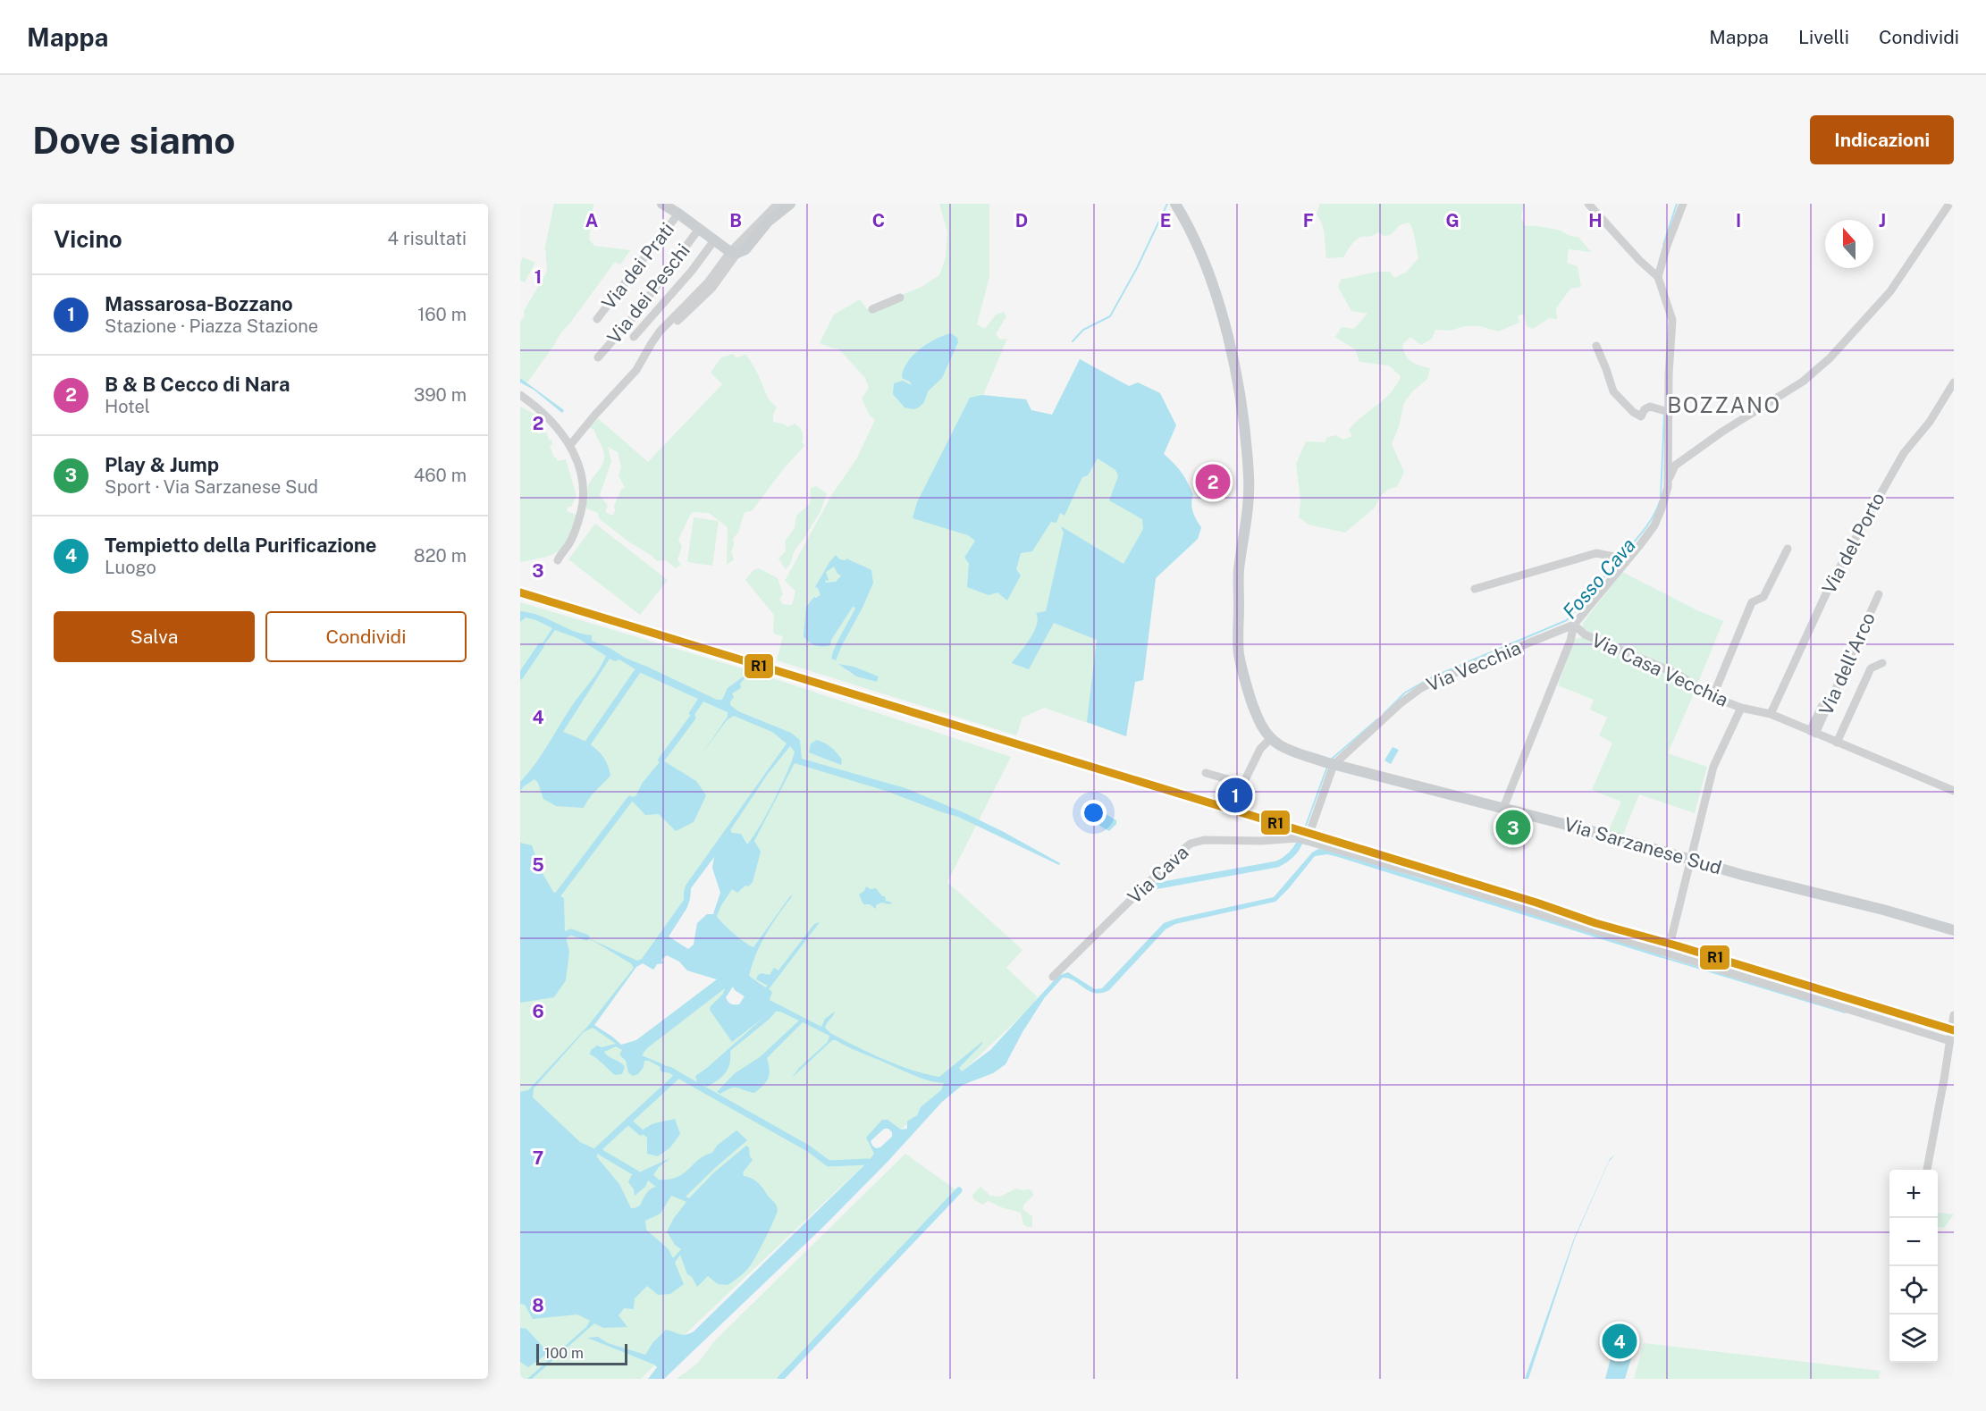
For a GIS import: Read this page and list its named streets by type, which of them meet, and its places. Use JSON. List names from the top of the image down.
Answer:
{
  "streets": {
    "main road": ["Via Sarzanese Sud"],
    "street": [
      "Via dei Prati",
      "Via dei Peschi",
      "Via del Porto",
      "Via dell'Arco",
      "Via Vecchia",
      "Via Casa Vecchia",
      "Via Cava"
    ]
  },
  "crossings": [
    ["Via del Porto", "Via Casa Vecchia"],
    ["Via dell'Arco", "Via Casa Vecchia"],
    ["Via Vecchia", "Via Casa Vecchia"],
    ["Via Vecchia", "Via Sarzanese Sud"]
  ],
  "districts": ["BOZZANO"],
  "water": ["Fosso Cava"],
  "lines": ["transit line R1"],
  "scale_bar": "100 m",
  "north": "top",
  "page": {
    "header": "Mappa",
    "nav": ["Mappa", "Livelli", "Condividi"],
    "buttons": [
      "Indicazioni",
      ["Salva", "Condividi"]
    ],
    "title": "Dove siamo",
    "heading": ["Vicino", "4 risultati"],
    "list": [
      {
        "mark": "1",
        "name": "Massarosa-Bozzano",
        "note": "Stazione · Piazza Stazione",
        "value": "160 m"
      },
      {
        "mark": "2",
        "name": "B & B Cecco di Nara",
        "note": "Hotel",
        "value": "390 m"
      },
      {
        "mark": "3",
        "name": "Play & Jump",
        "note": "Sport · Via Sarzanese Sud",
        "value": "460 m"
      },
      {
        "mark": "4",
        "name": "Tempietto della Purificazione",
        "note": "Luogo",
        "value": "820 m"
      }
    ],
    "pins": [
      "2",
      "1",
      "3",
      "4"
    ],
    "map_buttons": ["+", "−"],
    "scale": "100 m"
  },
  "grid": {
    "columns": [
      "A",
      "B",
      "C",
      "D",
      "E",
      "F",
      "G",
      "H",
      "I",
      "J"
    ],
    "rows": [
      "1",
      "2",
      "3",
      "4",
      "5",
      "6",
      "7",
      "8"
    ]
  }
}
